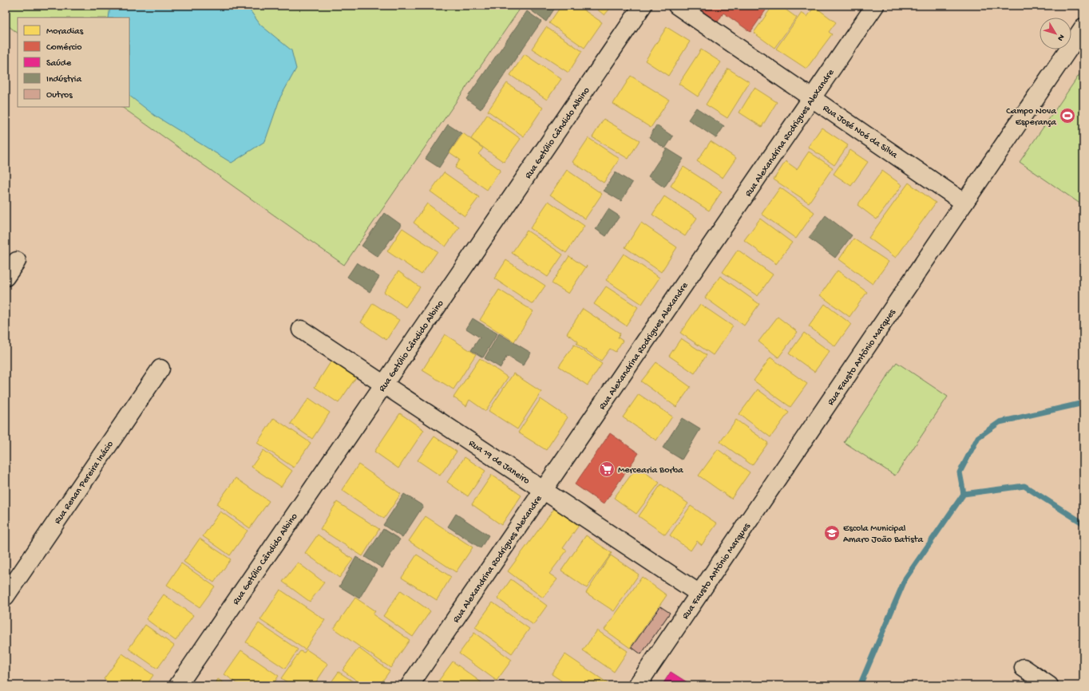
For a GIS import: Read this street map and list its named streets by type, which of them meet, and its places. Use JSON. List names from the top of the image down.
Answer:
{
  "streets": {
    "street": [
      "Rua José Noé da Silva",
      "Rua Getúlio Cândido Albino",
      "Rua Alexandrina Rodrigues Alexandre",
      "Rua Fausto Antônio Marques",
      "Rua 19 de Janeiro",
      "Rua Renan Pereira Inácio"
    ]
  },
  "crossings": [
    ["Rua José Noé da Silva", "Rua Alexandrina Rodrigues Alexandre"],
    ["Rua José Noé da Silva", "Rua Fausto Antônio Marques"],
    ["Rua Getúlio Cândido Albino", "Rua 19 de Janeiro"],
    ["Rua Alexandrina Rodrigues Alexandre", "Rua 19 de Janeiro"],
    ["Rua Fausto Antônio Marques", "Rua 19 de Janeiro"]
  ],
  "places": {
    "sports": ["Campo Nova Esperança"],
    "supermarket": ["Mercearia Borba"],
    "school or university": ["Escola Municipal Amaro João Batista"]
  },
  "legend": [
    "Moradias",
    "Comércio",
    "Saúde",
    "Indústria",
    "Outros"
  ],
  "north": "bottom right"
}
